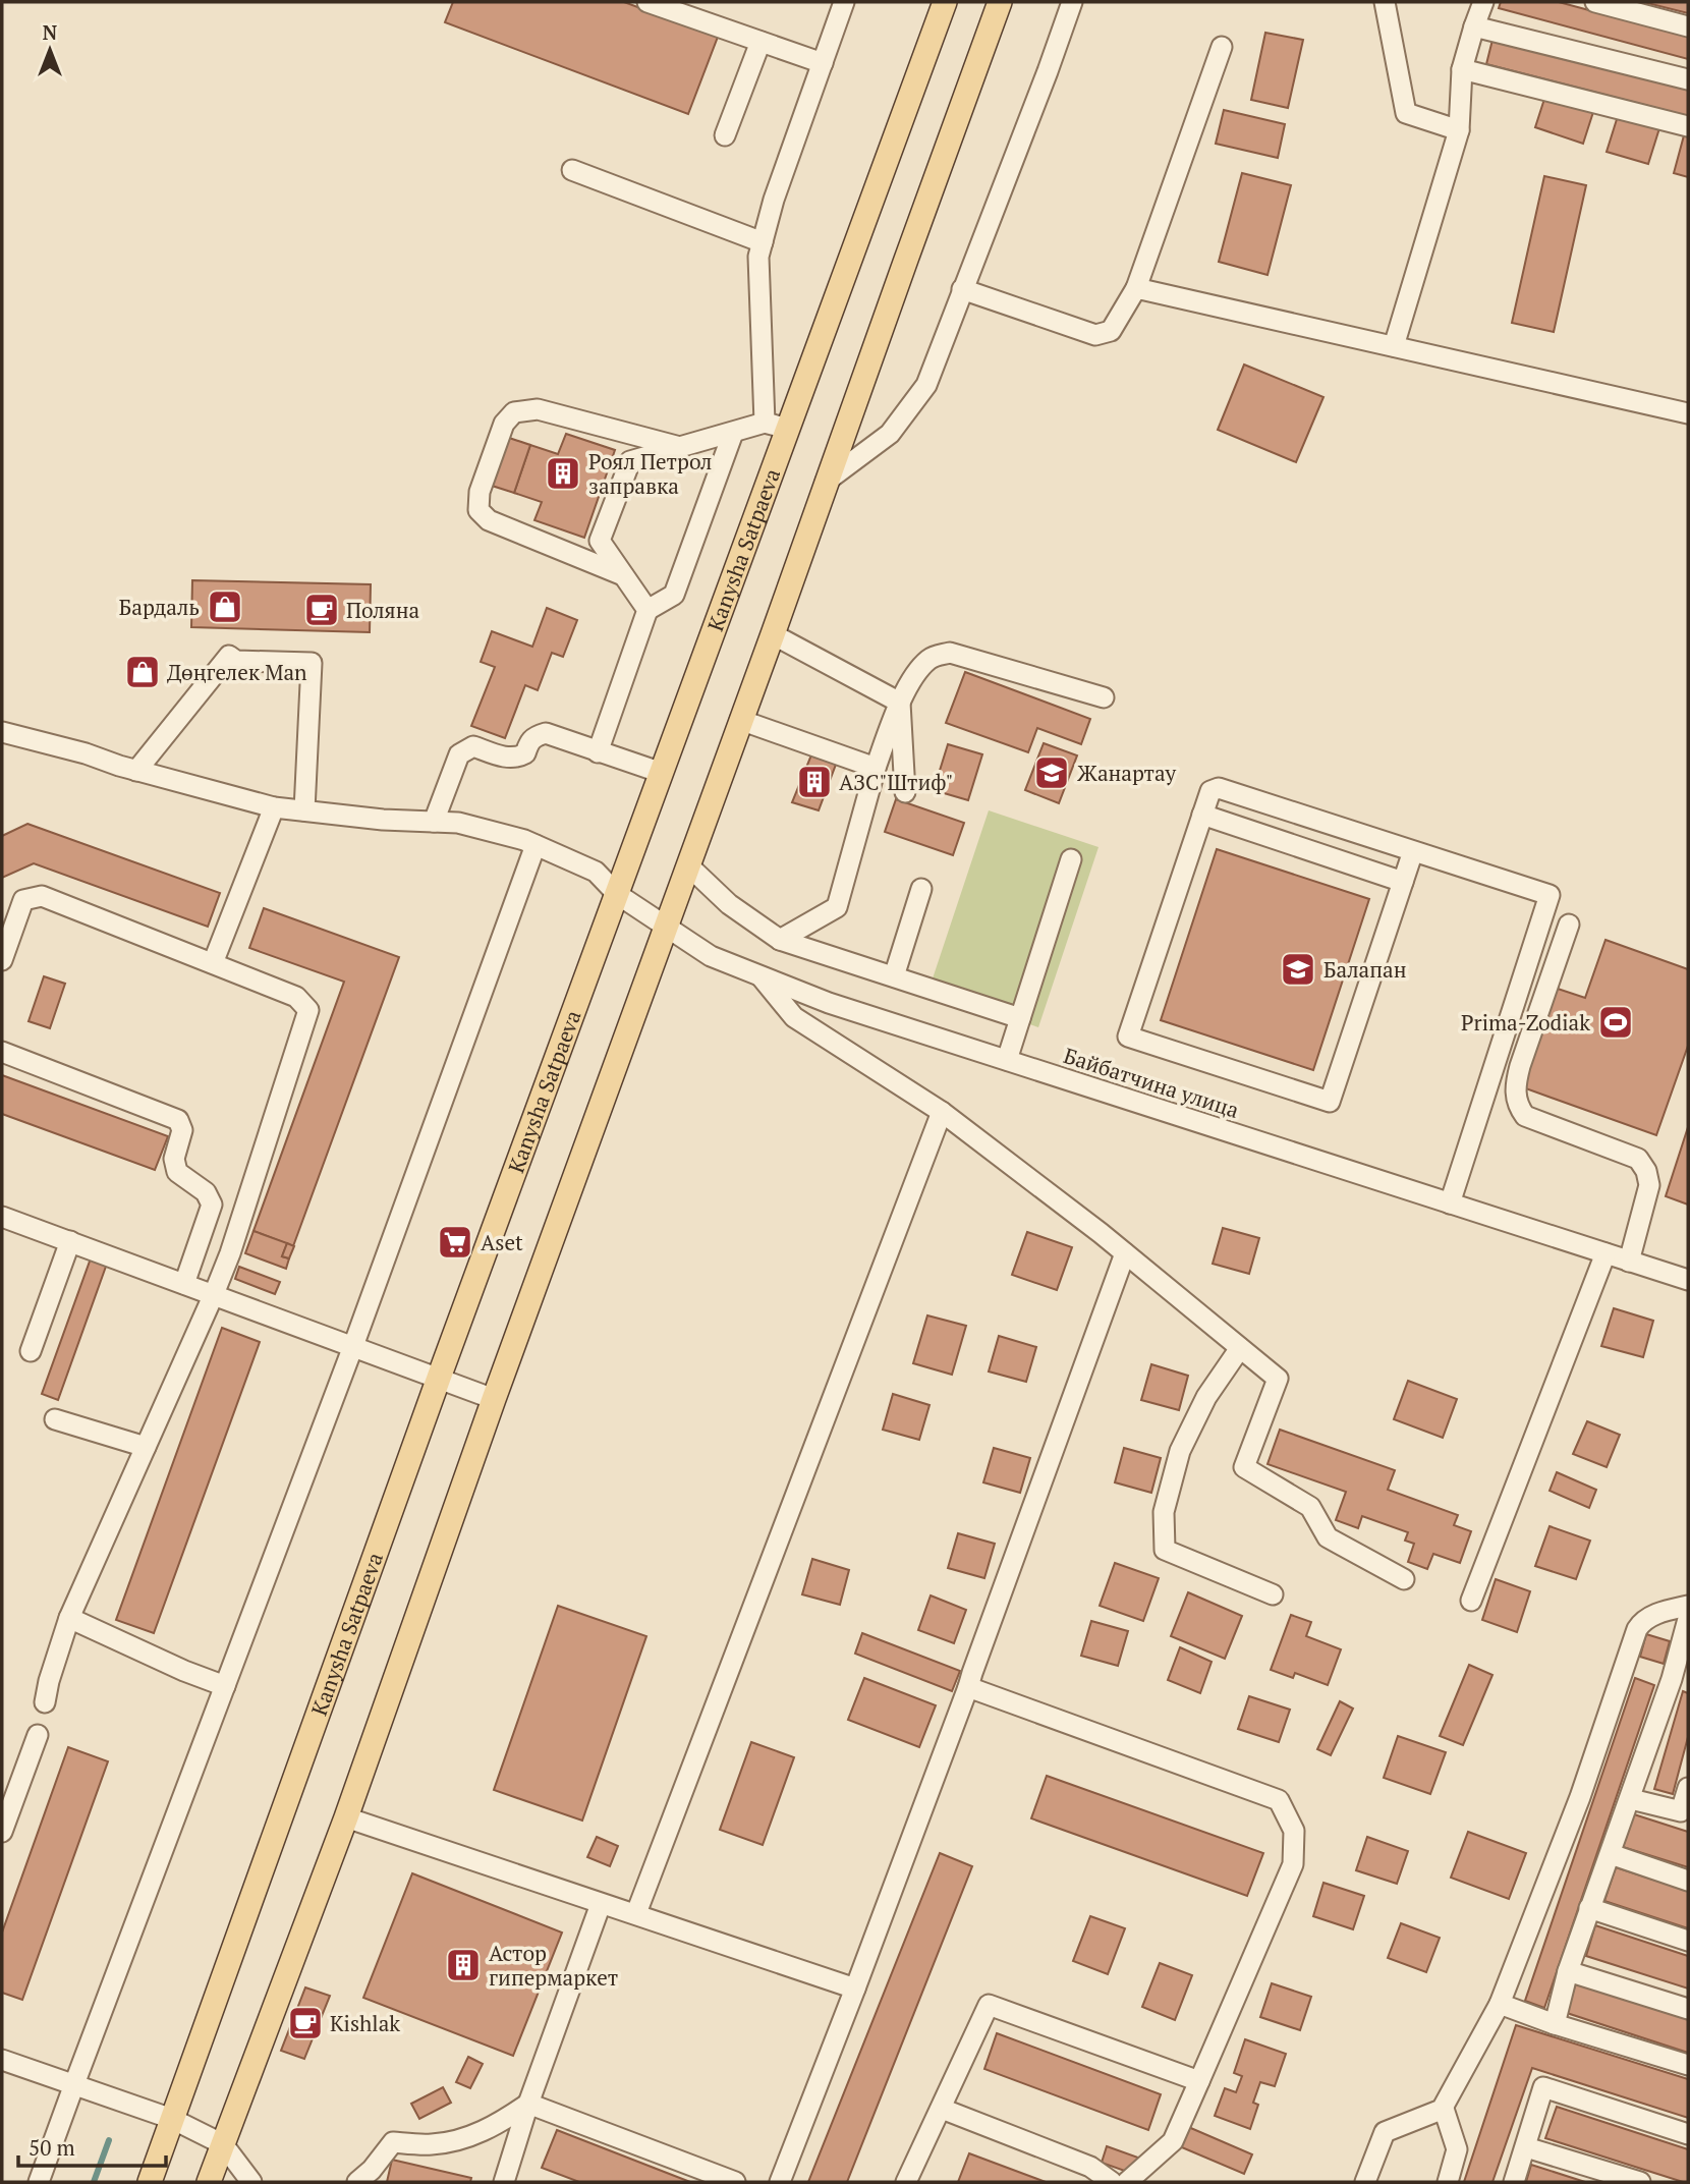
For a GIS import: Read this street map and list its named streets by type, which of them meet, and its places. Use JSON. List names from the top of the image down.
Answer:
{
  "streets": {
    "main road": ["Kanysha Satpaeva"],
    "street": ["Байбатчина улица"]
  },
  "crossings": [
    ["Kanysha Satpaeva", "Байбатчина улица"]
  ],
  "places": {
    "building": ["Роял Петрол заправка", "АЗС\"Штиф\"", "Астор гипермаркет"],
    "shop": ["Бардаль", "Дөңгелек Man"],
    "cafe": ["Поляна", "Kishlak"],
    "school or university": ["Жанартау", "Балапан"],
    "sports": ["Prima-Zodiak"],
    "supermarket": ["Aset"]
  },
  "scale_bar": "50 m",
  "north": "top"
}
